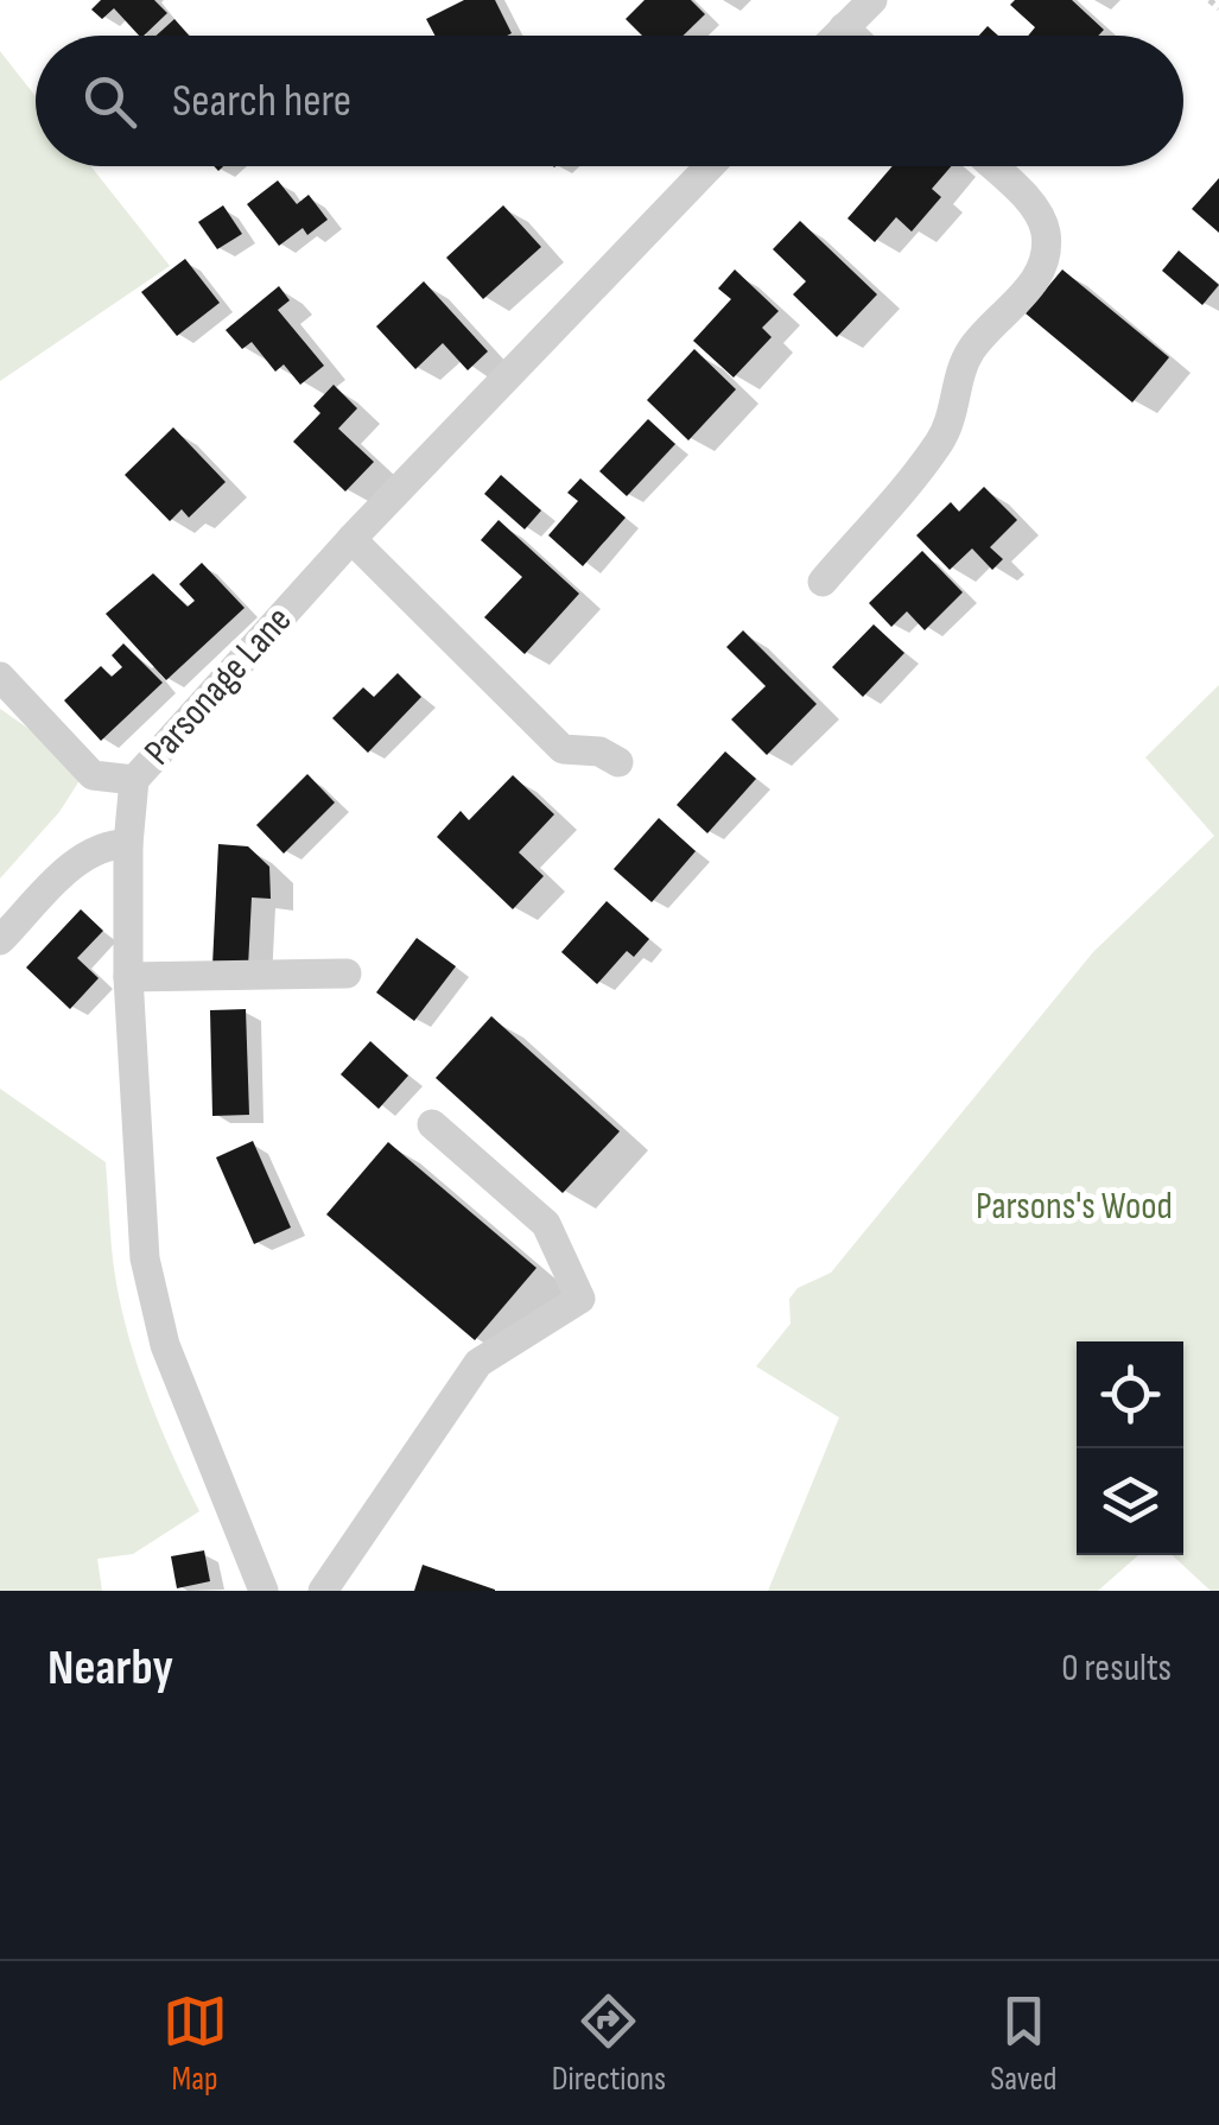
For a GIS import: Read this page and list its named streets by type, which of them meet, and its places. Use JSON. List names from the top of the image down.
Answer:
{
  "streets": {
    "street": ["Parsonage Lane"]
  },
  "parks": ["Parsons's Wood"],
  "page": {
    "search": "Search here",
    "heading": ["Nearby", "0 results"],
    "nav": ["Map", "Directions", "Saved"]
  }
}
